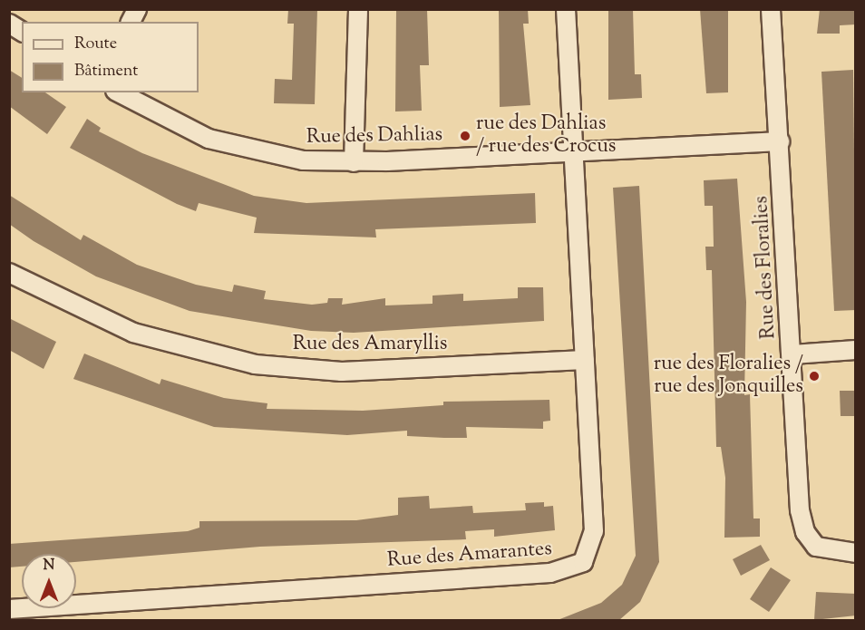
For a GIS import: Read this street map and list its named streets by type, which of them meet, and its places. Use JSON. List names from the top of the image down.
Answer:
{
  "streets": {
    "street": [
      "Rue des Dahlias",
      "Rue des Floralies",
      "Rue des Amaryllis",
      "Rue des Amarantes"
    ]
  },
  "crossings": [
    ["Rue des Dahlias", "Rue des Floralies"],
    ["Rue des Dahlias", "Rue des Amarantes"],
    ["Rue des Amaryllis", "Rue des Amarantes"]
  ],
  "places": ["rue des Dahlias / rue des Crocus", "rue des Floralies / rue des Jonquilles"],
  "legend": ["Route", "Bâtiment"],
  "north": "top"
}
